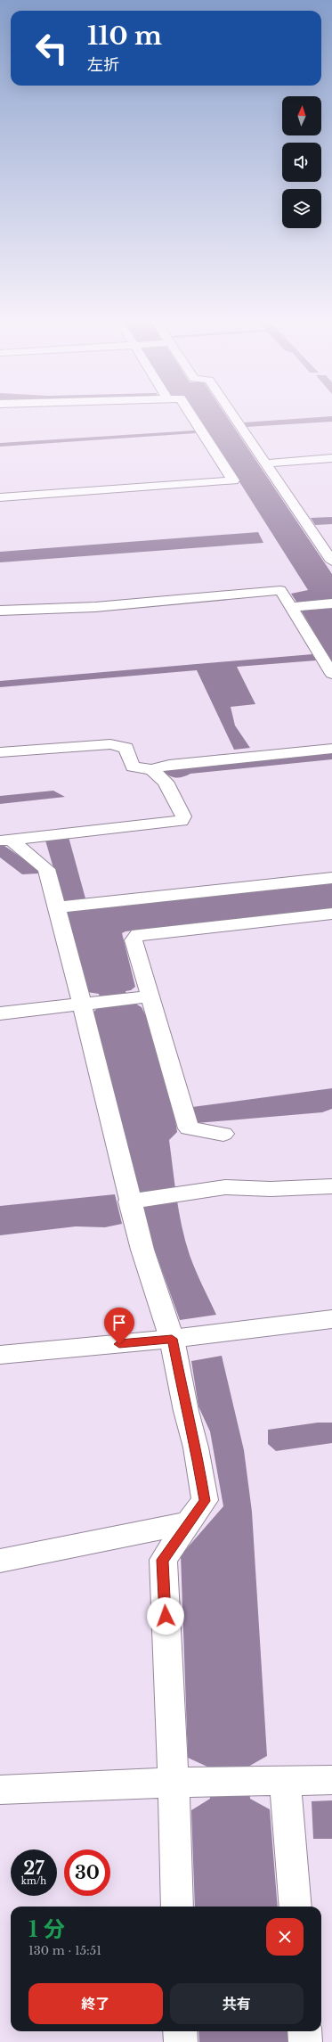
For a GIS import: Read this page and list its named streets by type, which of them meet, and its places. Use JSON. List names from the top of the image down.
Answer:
{
  "north": "top",
  "page": {
    "turn": ["110 m", "左折"],
    "speed": "27 km/h",
    "limit": "30",
    "heading": ["1 分", "130 m · 15:51"],
    "buttons": ["終了", "共有"]
  }
}
